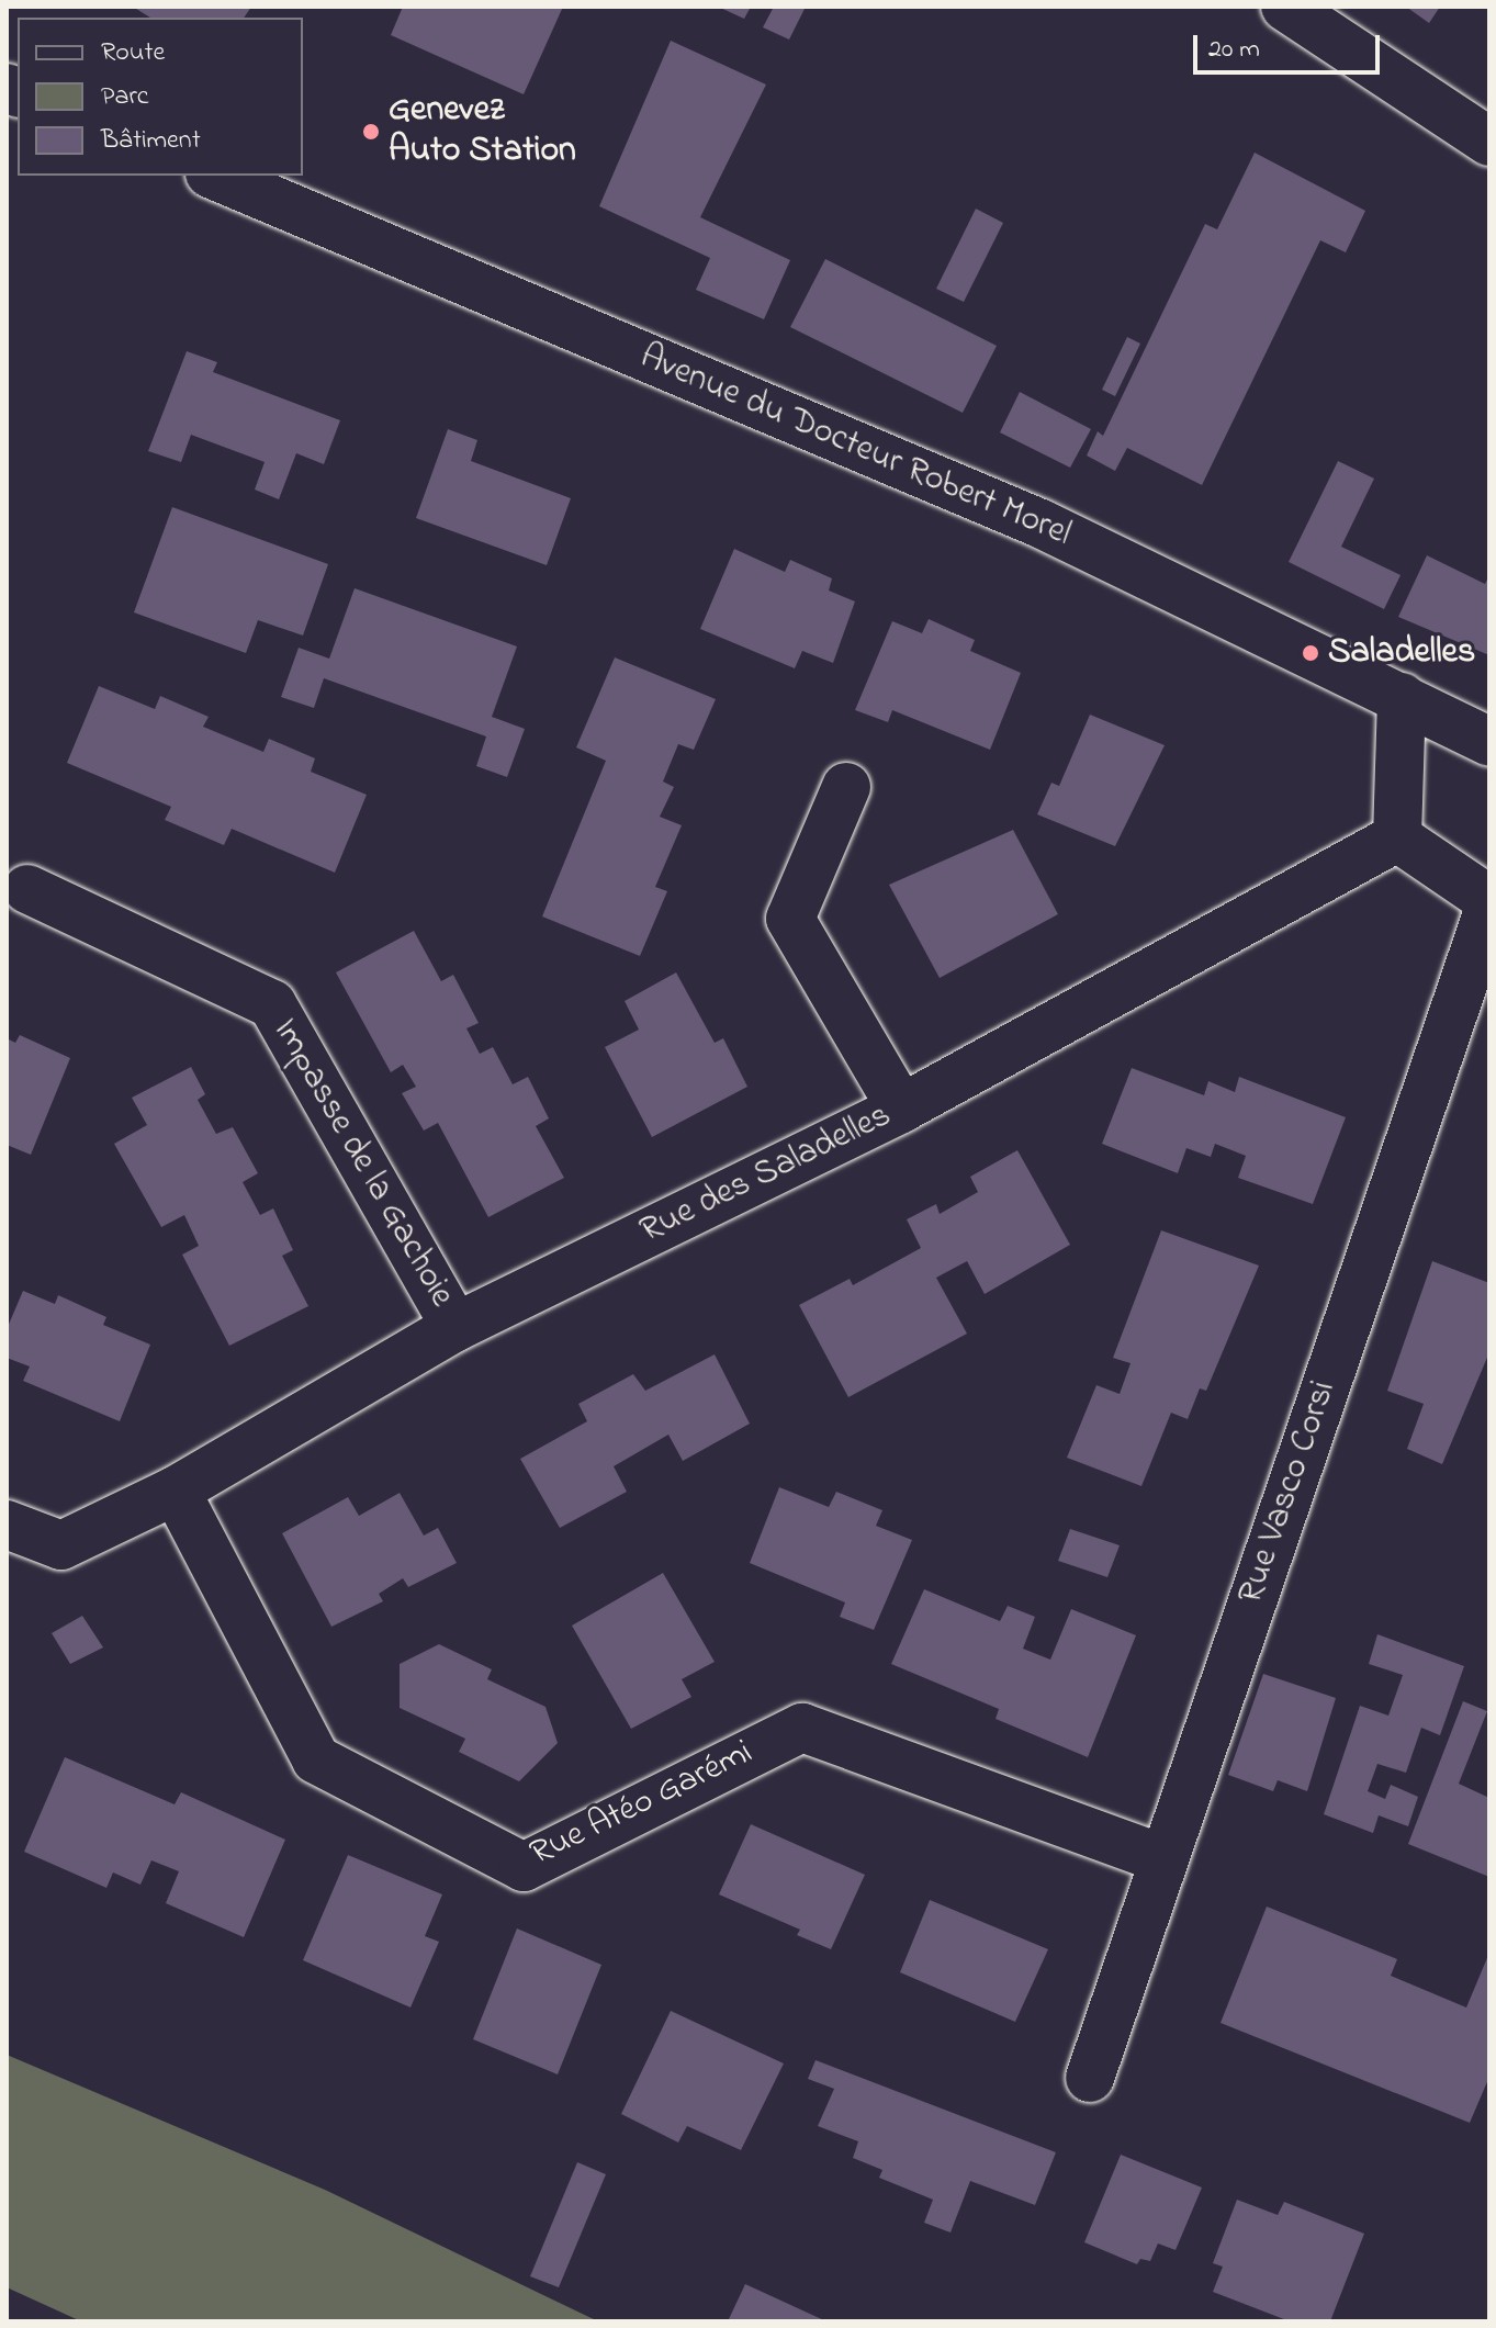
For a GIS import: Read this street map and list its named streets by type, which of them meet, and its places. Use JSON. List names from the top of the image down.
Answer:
{
  "streets": {
    "street": [
      "Avenue du Docteur Robert Morel",
      "Impasse de la Gachoie",
      "Rue des Saladelles",
      "Rue Vasco Corsi",
      "Rue Atéo Garémi"
    ]
  },
  "crossings": [
    ["Impasse de la Gachoie", "Rue des Saladelles"],
    ["Rue des Saladelles", "Rue Atéo Garémi"],
    ["Rue Vasco Corsi", "Rue Atéo Garémi"]
  ],
  "places": ["Genevez Auto Station", "Saladelles"],
  "legend": ["Route", "Parc", "Bâtiment"],
  "scale_bar": "20 m"
}
